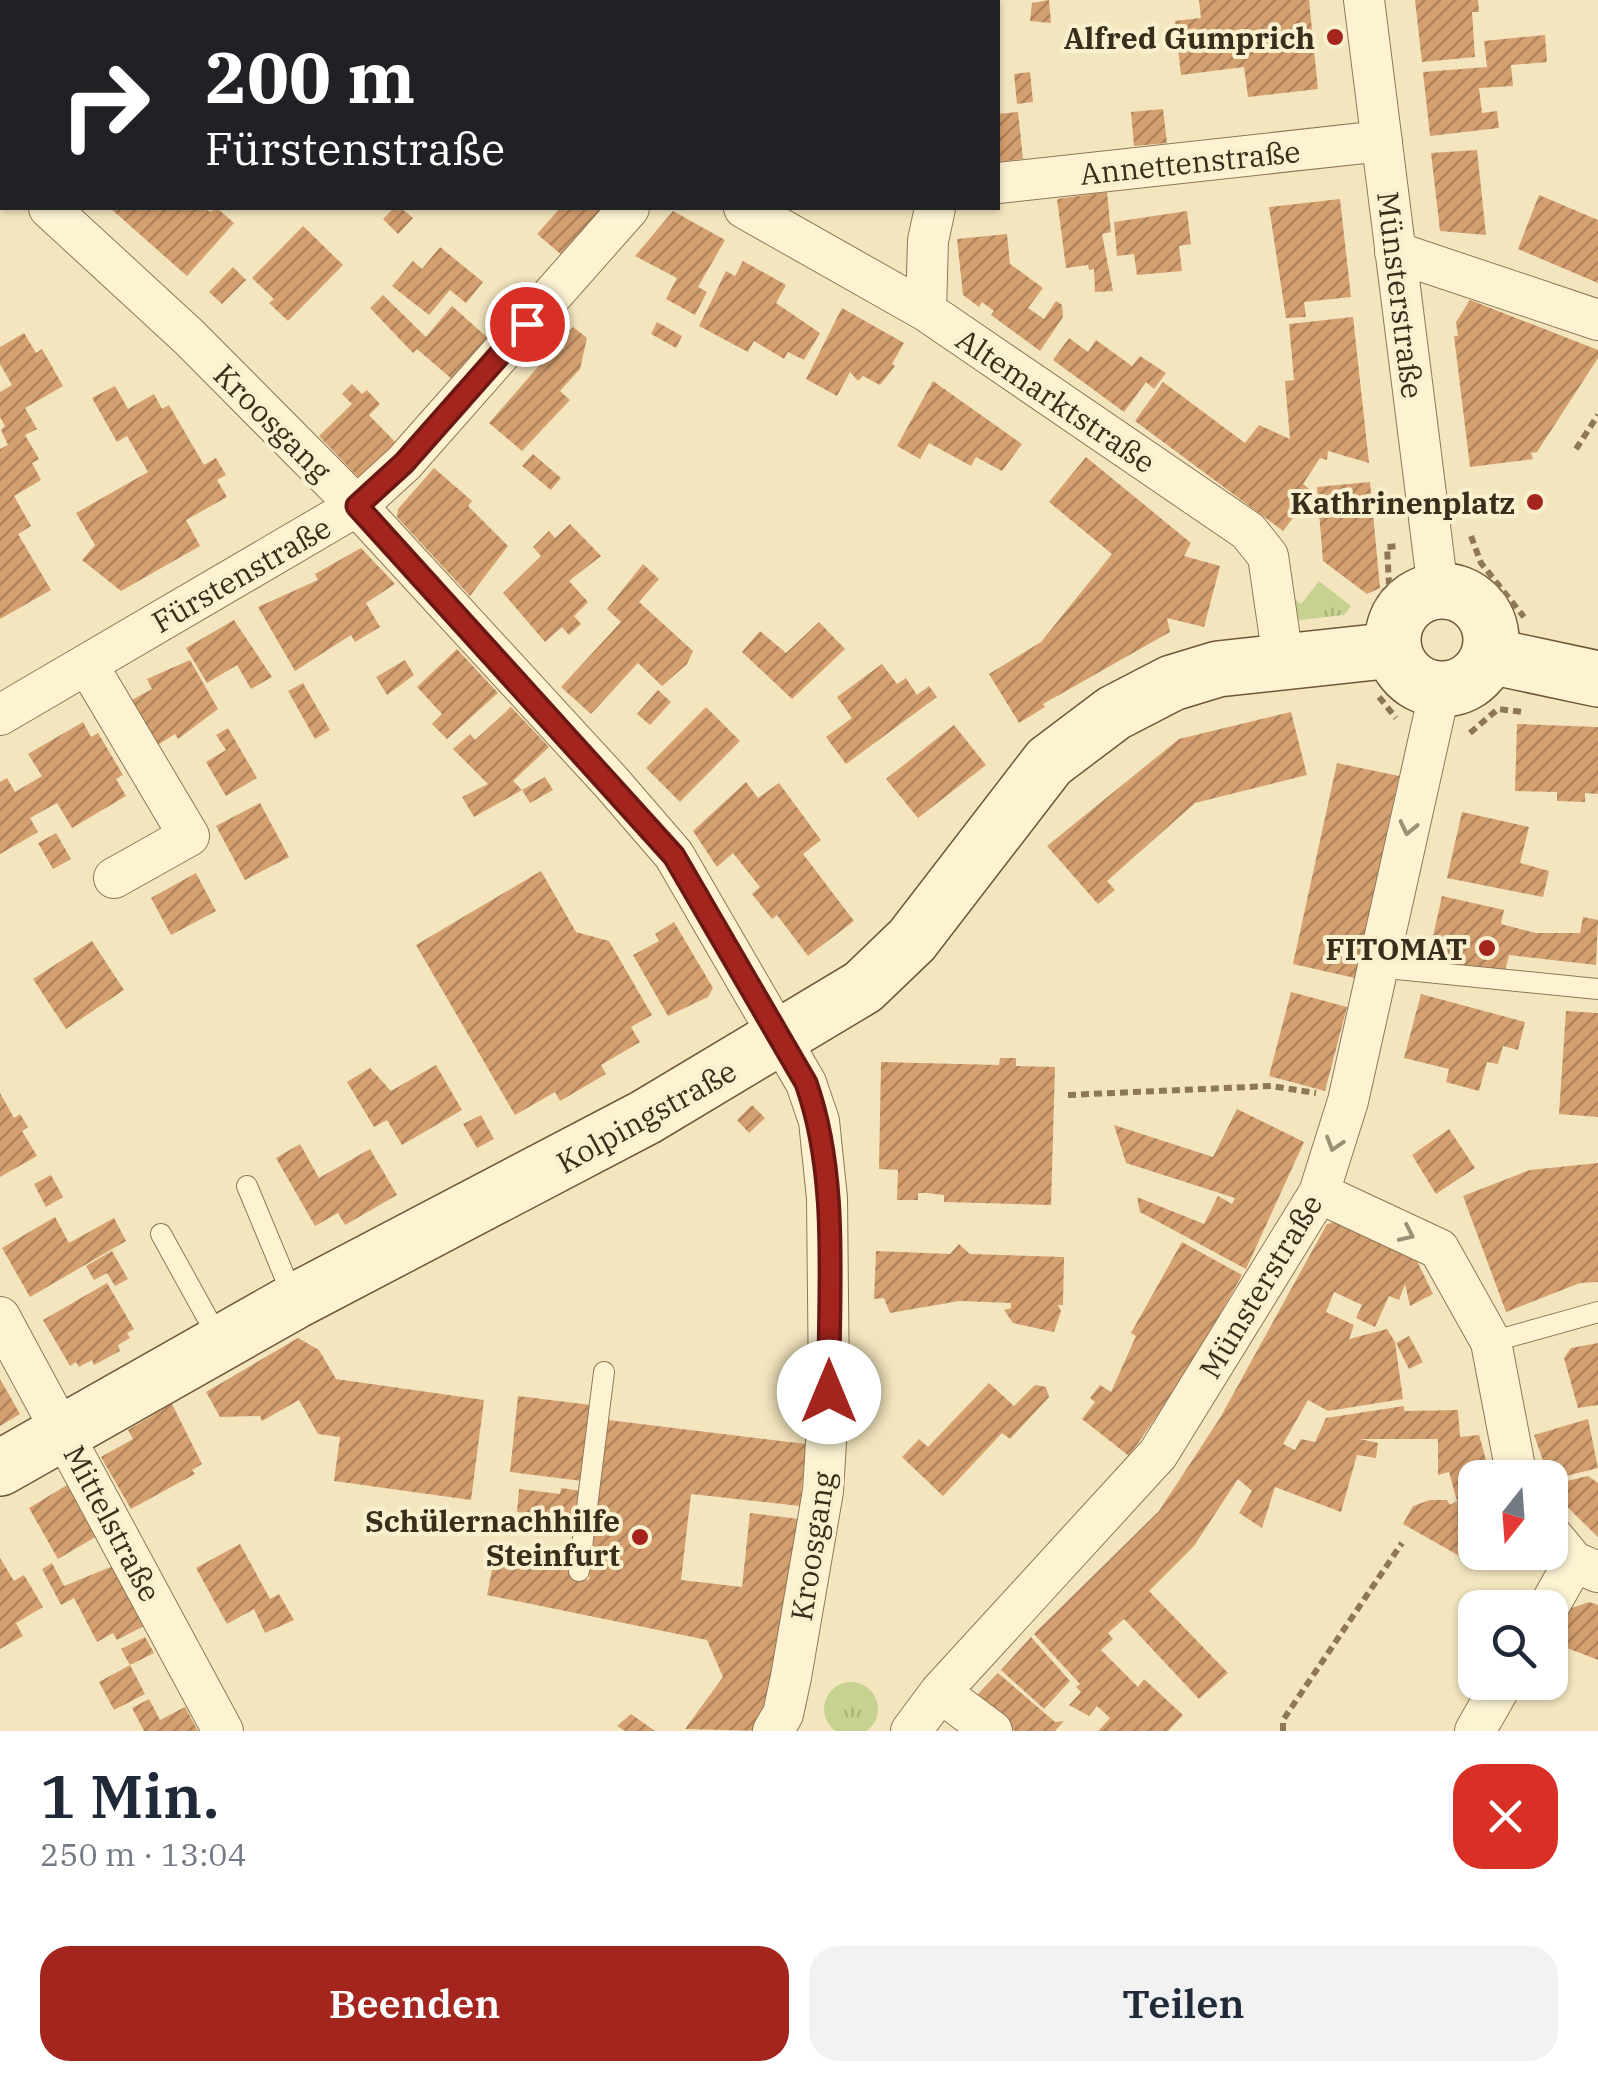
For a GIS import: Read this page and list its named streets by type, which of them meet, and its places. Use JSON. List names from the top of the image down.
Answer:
{
  "streets": {
    "street": [
      "Annettenstraße",
      "Münsterstraße",
      "Altemarktstraße",
      "Kroosgang",
      "Fürstenstraße",
      "Kolpingstraße",
      "Mittelstraße"
    ]
  },
  "crossings": [
    ["Annettenstraße", "Münsterstraße"],
    ["Münsterstraße", "Kolpingstraße"],
    ["Altemarktstraße", "Kolpingstraße"],
    ["Kroosgang", "Fürstenstraße"],
    ["Kroosgang", "Kolpingstraße"],
    ["Kolpingstraße", "Mittelstraße"]
  ],
  "places": [
    "Alfred Gumprich",
    "Kathrinenplatz",
    "FITOMAT",
    "Schülernachhilfe Steinfurt"
  ],
  "north": "bottom",
  "page": {
    "turn": ["200 m", "Fürstenstraße"],
    "heading": ["1 Min.", "250 m · 13:04"],
    "buttons": ["Beenden", "Teilen"]
  }
}
